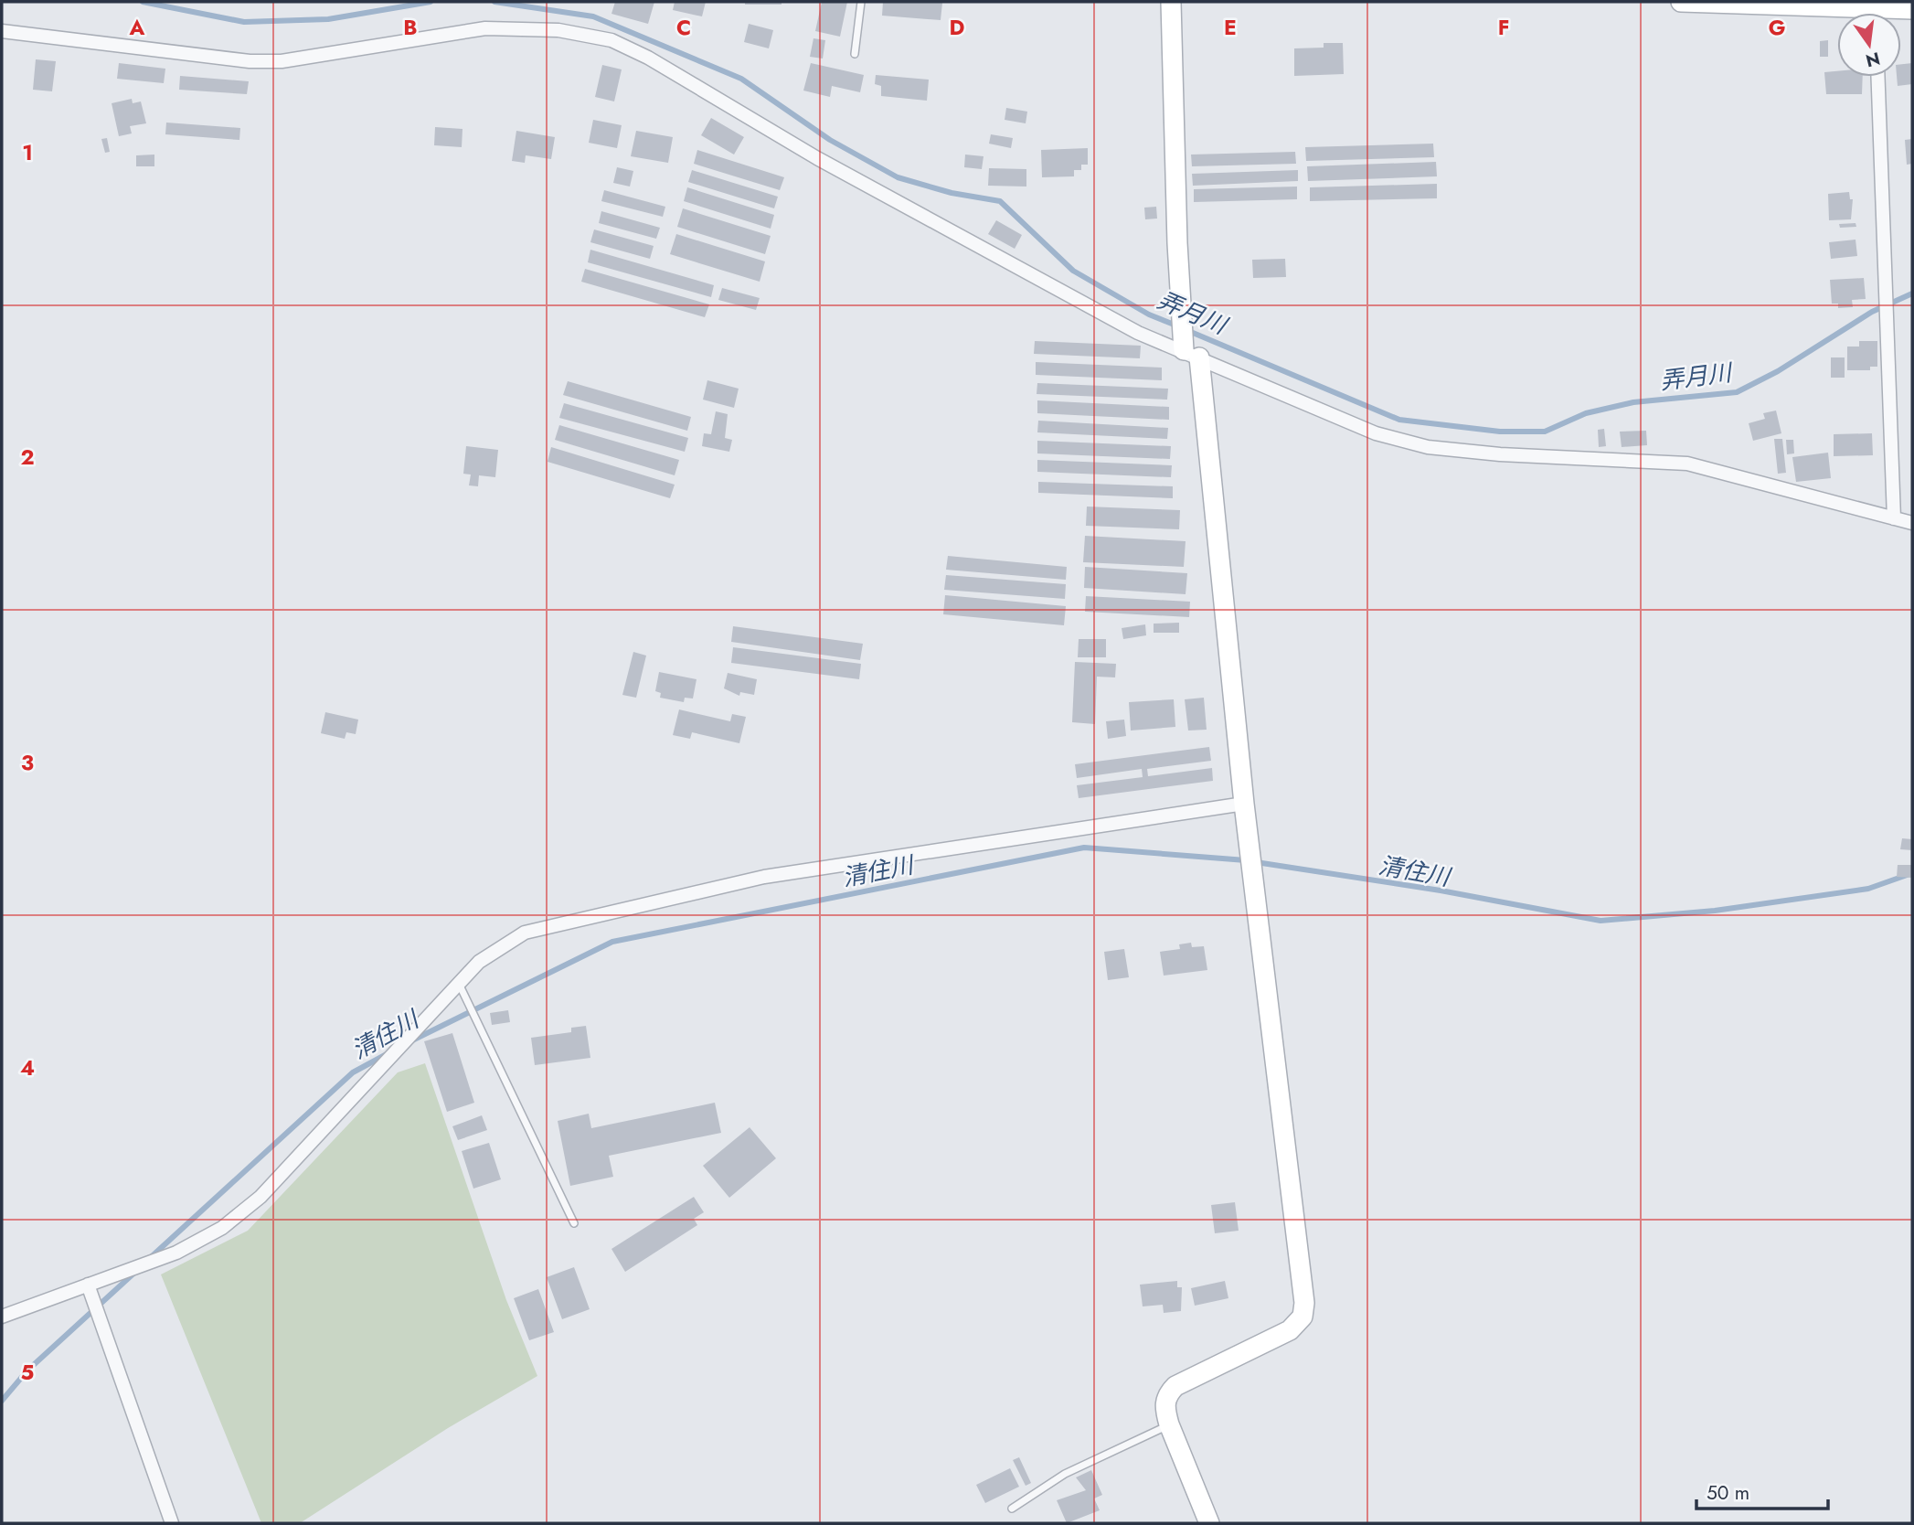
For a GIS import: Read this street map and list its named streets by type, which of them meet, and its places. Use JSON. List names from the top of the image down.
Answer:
{
  "water": ["弄月川", "清住川"],
  "scale_bar": "50 m",
  "north": "bottom",
  "grid": {
    "columns": [
      "A",
      "B",
      "C",
      "D",
      "E",
      "F",
      "G"
    ],
    "rows": [
      "1",
      "2",
      "3",
      "4",
      "5"
    ]
  }
}
